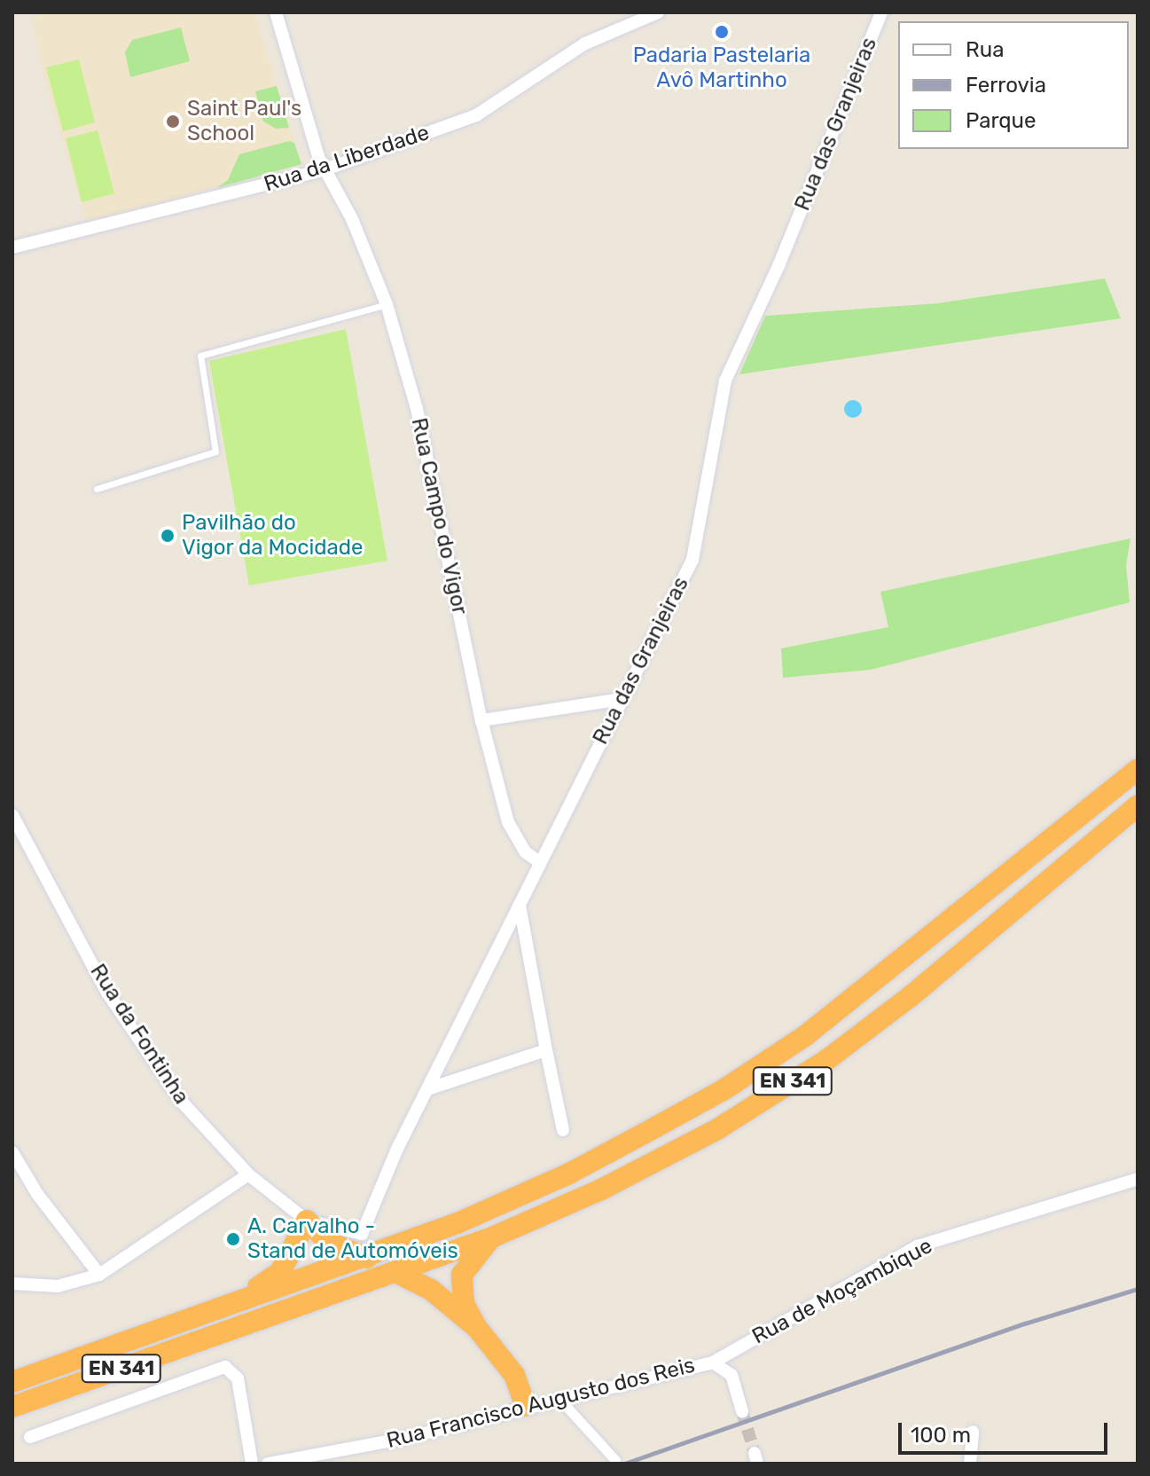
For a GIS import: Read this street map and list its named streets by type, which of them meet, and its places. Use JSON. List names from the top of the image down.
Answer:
{
  "streets": {
    "highway": ["EN 341"],
    "street": [
      "Rua das Granjeiras",
      "Rua da Liberdade",
      "Rua Campo do Vigor",
      "Rua da Fontinha",
      "Rua de Moçambique",
      "Rua Francisco Augusto dos Reis"
    ]
  },
  "crossings": [
    ["Rua das Granjeiras", "Rua Campo do Vigor"],
    ["Rua das Granjeiras", "Rua da Fontinha"],
    ["Rua da Liberdade", "Rua Campo do Vigor"],
    ["Rua de Moçambique", "Rua Francisco Augusto dos Reis"]
  ],
  "places": [
    "Padaria Pastelaria Avô Martinho",
    "Saint Paul's School",
    "Pavilhão do Vigor da Mocidade",
    "A. Carvalho - Stand de Automóveis"
  ],
  "legend": ["Rua", "Ferrovia", "Parque"],
  "scale_bar": "100 m"
}
